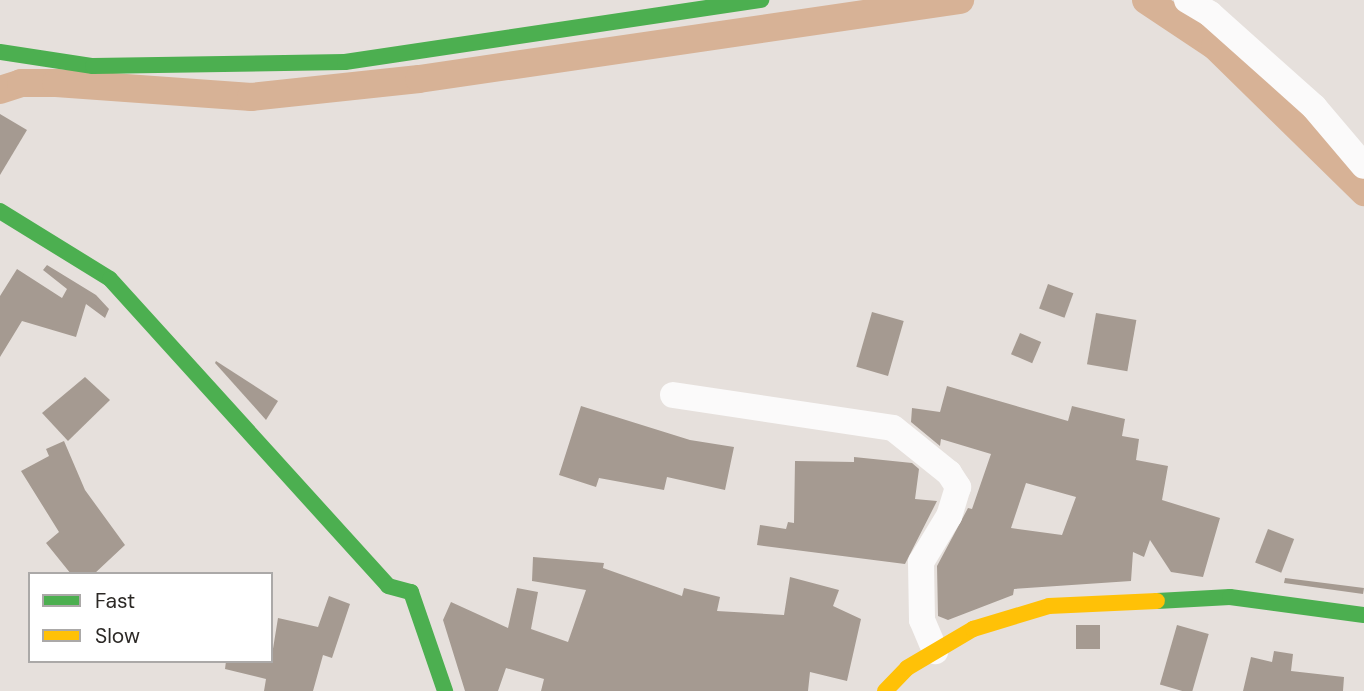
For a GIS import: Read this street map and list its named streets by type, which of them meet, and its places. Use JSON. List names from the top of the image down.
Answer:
{
  "legend": ["Fast", "Slow"]
}
